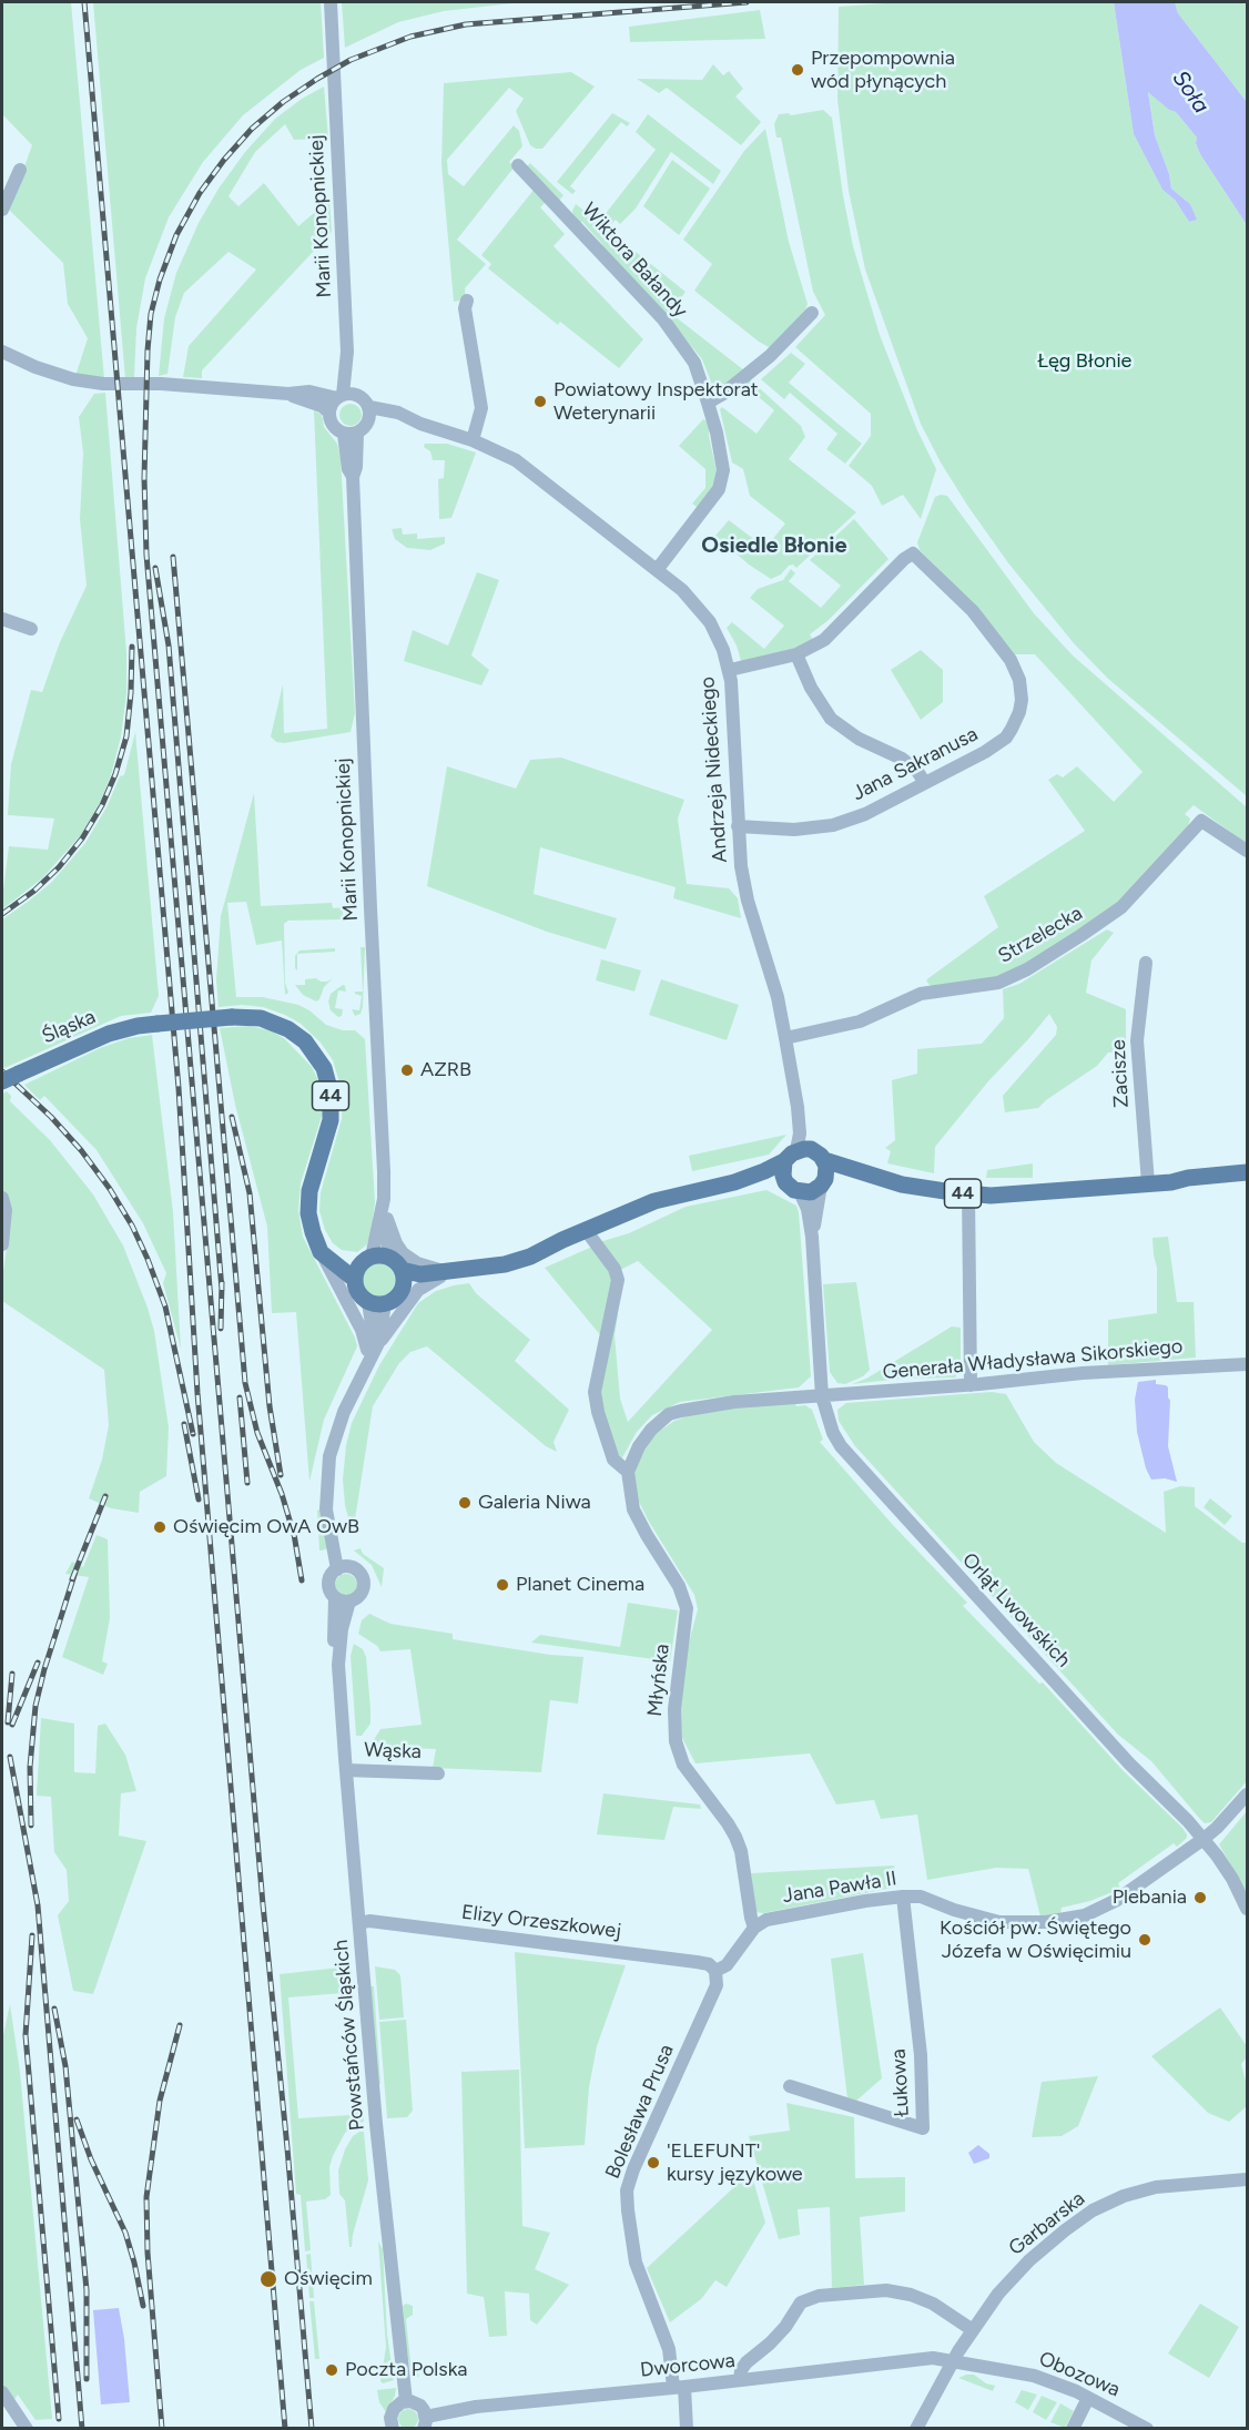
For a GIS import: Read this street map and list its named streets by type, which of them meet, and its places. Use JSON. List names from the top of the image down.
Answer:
{
  "streets": {
    "main road": ["Śląska", "44"],
    "street": [
      "Marii Konopnickiej",
      "Wiktora Bałandy",
      "Jana Sakranusa",
      "Andrzeja Nideckiego",
      "Strzelecka",
      "Zacisze",
      "Generała Władysława Sikorskiego",
      "Orląt Lwowskich",
      "Młyńska",
      "Wąska",
      "Jana Pawła II",
      "Elizy Orzeszkowej",
      "Powstańców Śląskich",
      "Łukowa",
      "Bolesława Prusa",
      "Garbarska",
      "Dworcowa",
      "Obozowa"
    ]
  },
  "crossings": [
    ["Marii Konopnickiej", "Andrzeja Nideckiego"],
    ["Wiktora Bałandy", "Andrzeja Nideckiego"],
    ["Jana Sakranusa", "Andrzeja Nideckiego"],
    ["Andrzeja Nideckiego", "Strzelecka"],
    ["Andrzeja Nideckiego", "44"],
    ["Andrzeja Nideckiego", "Orląt Lwowskich"],
    ["Śląska", "44"],
    ["Zacisze", "44"],
    ["44", "Orląt Lwowskich"],
    ["44", "Młyńska"],
    ["Generała Władysława Sikorskiego", "Orląt Lwowskich"],
    ["Orląt Lwowskich", "Jana Pawła II"],
    ["Młyńska", "Jana Pawła II"],
    ["Wąska", "Powstańców Śląskich"],
    ["Jana Pawła II", "Łukowa"],
    ["Elizy Orzeszkowej", "Powstańców Śląskich"],
    ["Elizy Orzeszkowej", "Bolesława Prusa"],
    ["Bolesława Prusa", "Dworcowa"],
    ["Garbarska", "Dworcowa"],
    ["Garbarska", "Obozowa"],
    ["Dworcowa", "Obozowa"]
  ],
  "districts": ["Osiedle Błonie"],
  "water": ["Soła"],
  "parks": ["Łęg Błonie"],
  "places": [
    "Przepompownia wód płynących",
    "Powiatowy Inspektorat Weterynarii",
    "AZRB",
    "Galeria Niwa",
    "Oświęcim OwA OwB",
    "Planet Cinema",
    "Plebania",
    "Kościół pw. Świętego Józefa w Oświęcimiu",
    "'ELEFUNT' kursy językowe",
    "Oświęcim",
    "Poczta Polska"
  ]
}
